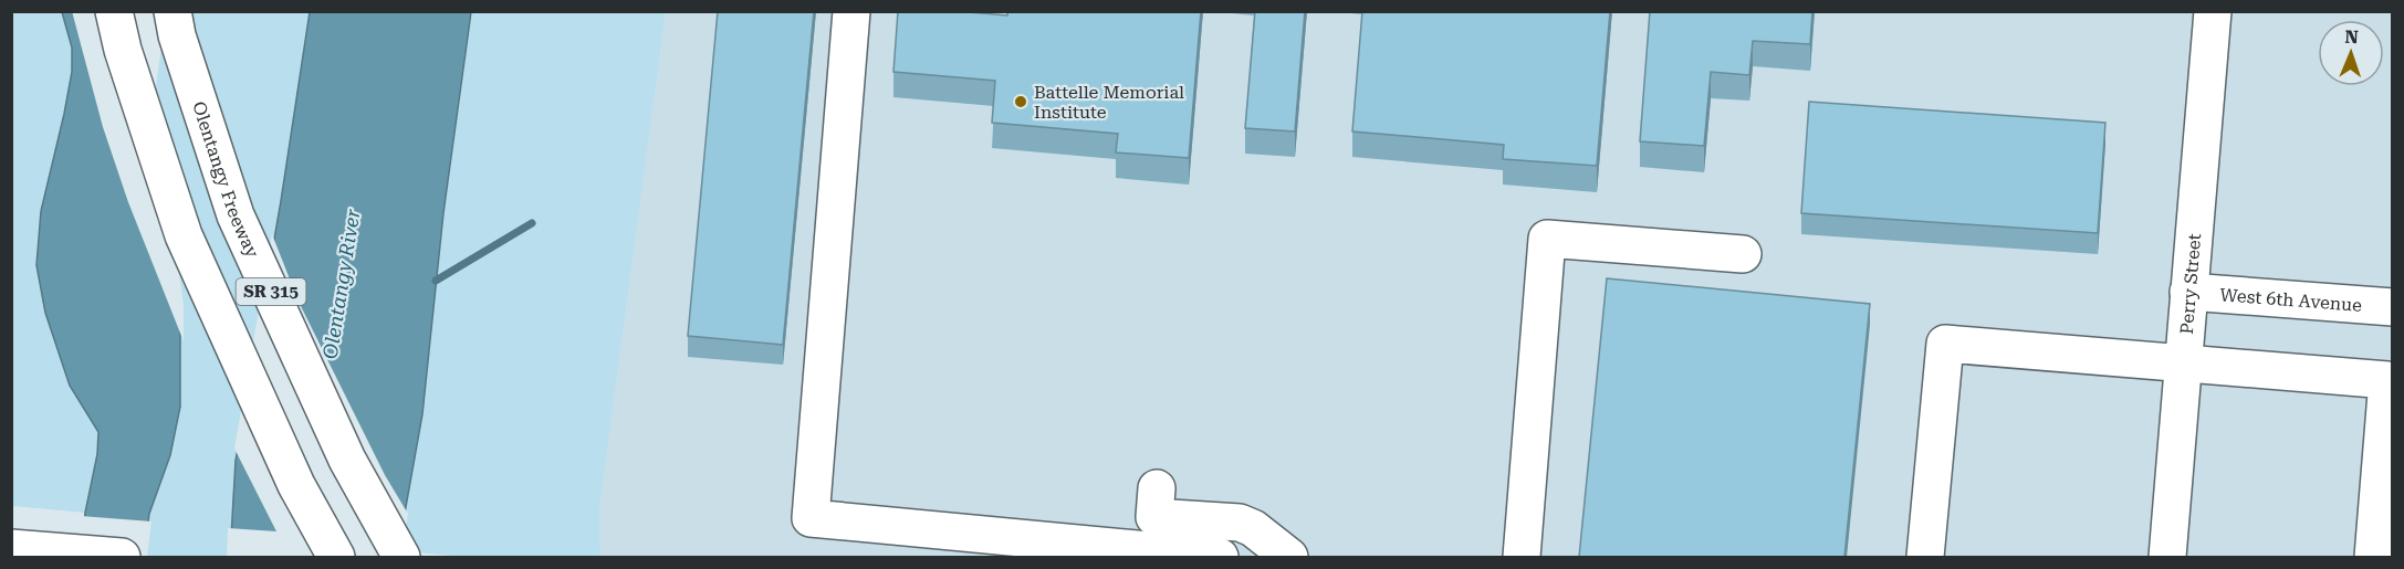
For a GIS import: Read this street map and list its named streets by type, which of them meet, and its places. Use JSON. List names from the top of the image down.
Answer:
{
  "streets": {
    "main road": [
      "Olentangy Freeway",
      "Perry Street",
      "SR 315",
      "West 6th Avenue"
    ]
  },
  "crossings": [
    ["Perry Street", "West 6th Avenue"]
  ],
  "water": ["Olentangy River"],
  "places": ["Battelle Memorial Institute"],
  "north": "top"
}
